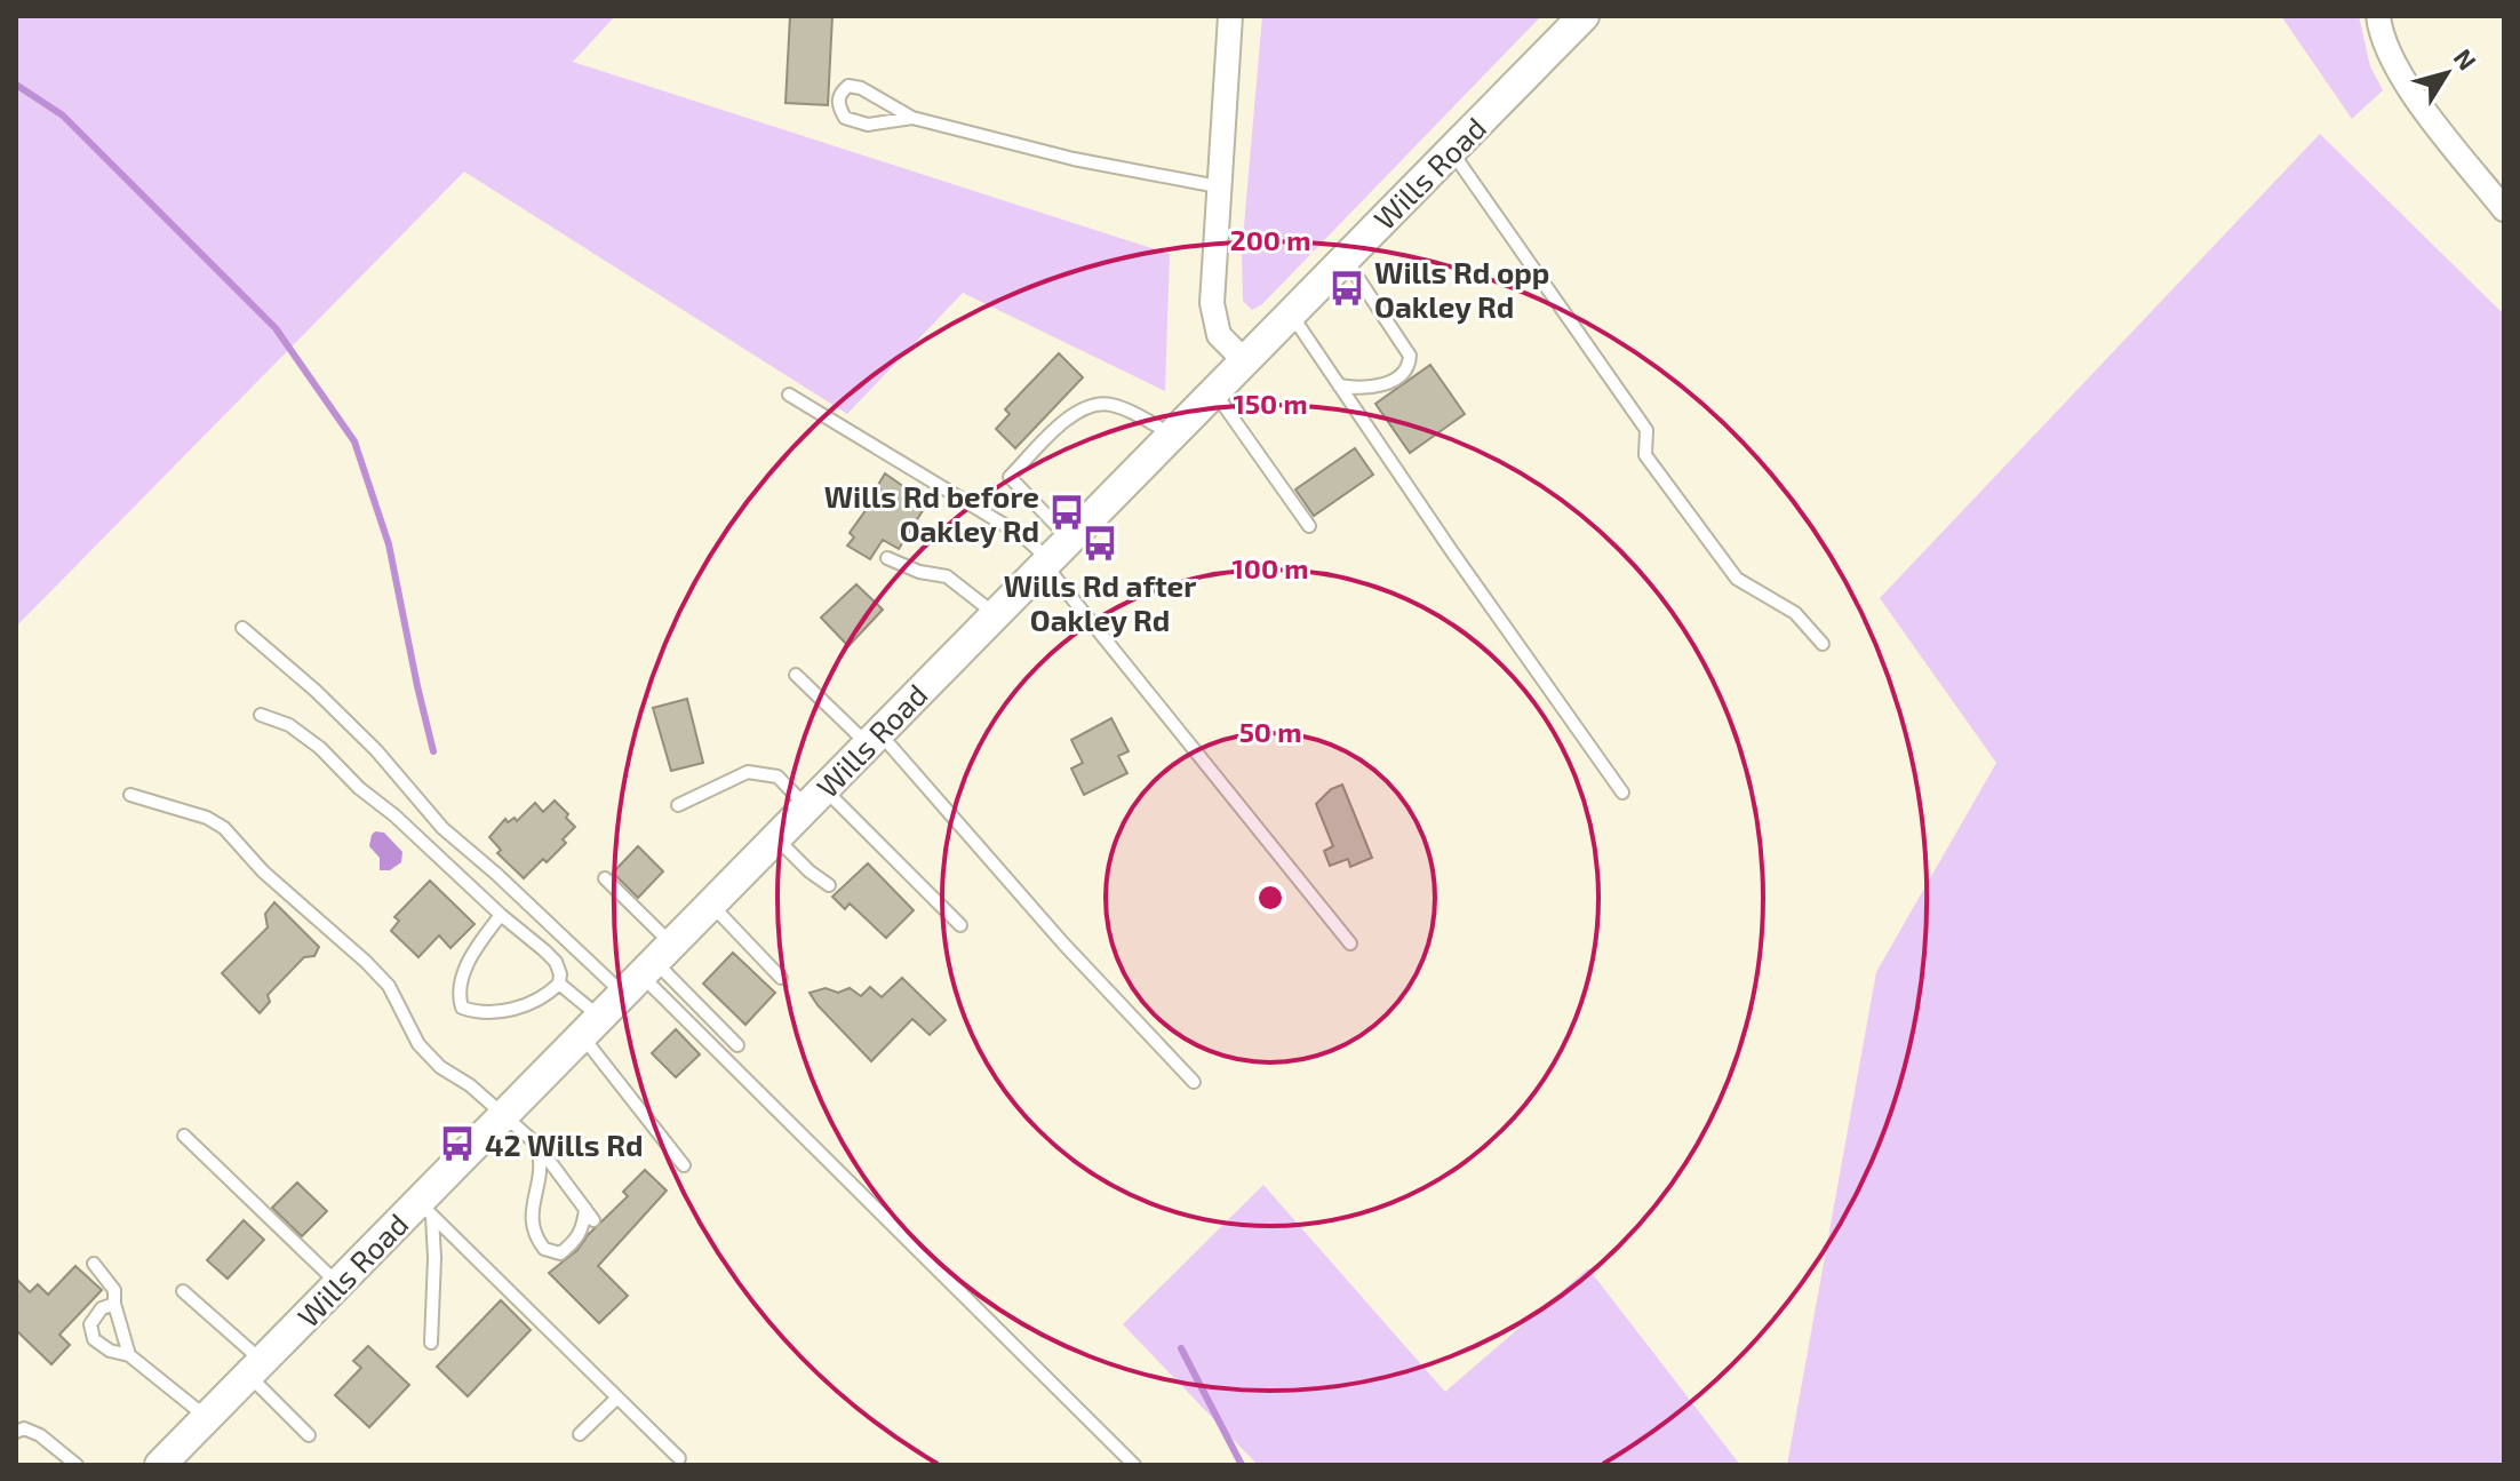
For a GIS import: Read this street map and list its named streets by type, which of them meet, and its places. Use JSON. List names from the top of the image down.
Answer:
{
  "streets": {
    "street": ["Wills Road"]
  },
  "places": {
    "bus stop": [
      "Wills Rd opp Oakley Rd",
      "Wills Rd before Oakley Rd",
      "Wills Rd after Oakley Rd",
      "42 Wills Rd"
    ]
  },
  "north": "top right",
  "rings": [
    "200 m",
    "150 m",
    "100 m",
    "50 m"
  ]
}
